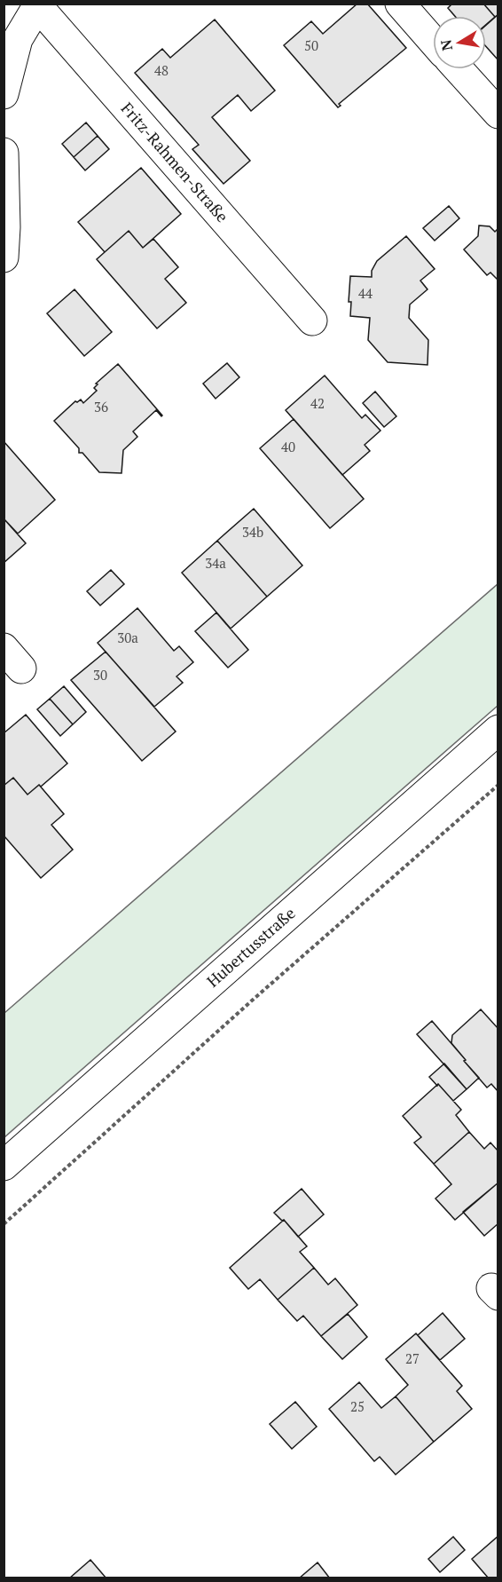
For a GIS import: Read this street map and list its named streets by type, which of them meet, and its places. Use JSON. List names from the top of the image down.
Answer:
{
  "streets": {
    "main road": ["Fritz-Rahmen-Straße", "Hubertusstraße"]
  },
  "house_numbers": [
    "50",
    "48",
    "44",
    "42",
    "36",
    "40",
    "34b",
    "34a",
    "30a",
    "30",
    "27",
    "25"
  ],
  "north": "left"
}
